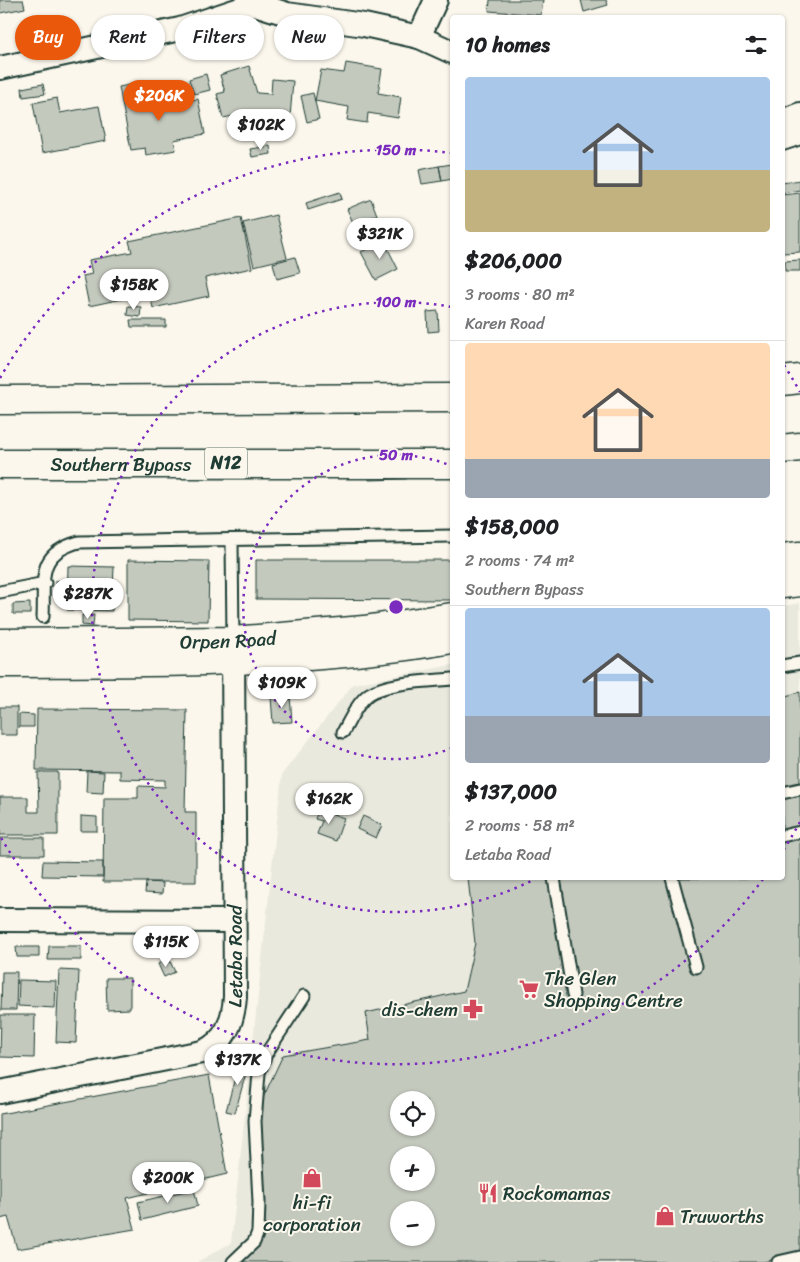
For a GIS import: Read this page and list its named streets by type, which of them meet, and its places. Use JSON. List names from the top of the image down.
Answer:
{
  "streets": {
    "main road": ["Southern Bypass", "N12", "Orpen Road"],
    "street": ["Letaba Road"]
  },
  "crossings": [
    ["Orpen Road", "Letaba Road"]
  ],
  "places": {
    "supermarket": ["The Glen Shopping Centre"],
    "pharmacy": ["dis-chem"],
    "shop": ["hi-fi corporation", "Truworths"],
    "restaurant": ["Rockomamas"]
  },
  "page": {
    "chip": [
      "Buy",
      "Rent",
      "Filters",
      "New"
    ],
    "heading": "10 homes",
    "list": [
      {
        "name": "$206,000",
        "note": "3 rooms · 80 m² · Karen Road"
      },
      {
        "name": "$158,000",
        "note": "2 rooms · 74 m² · Southern Bypass"
      },
      {
        "name": "$137,000",
        "note": "2 rooms · 58 m² · Letaba Road"
      }
    ],
    "price": [
      "$206K",
      "$102K",
      "$321K",
      "$158K",
      "$287K",
      "$109K",
      "$162K",
      "$115K",
      "$137K",
      "$200K"
    ],
    "map_buttons": ["+", "−"]
  },
  "rings": ["150 m", "100 m", "50 m"]
}
